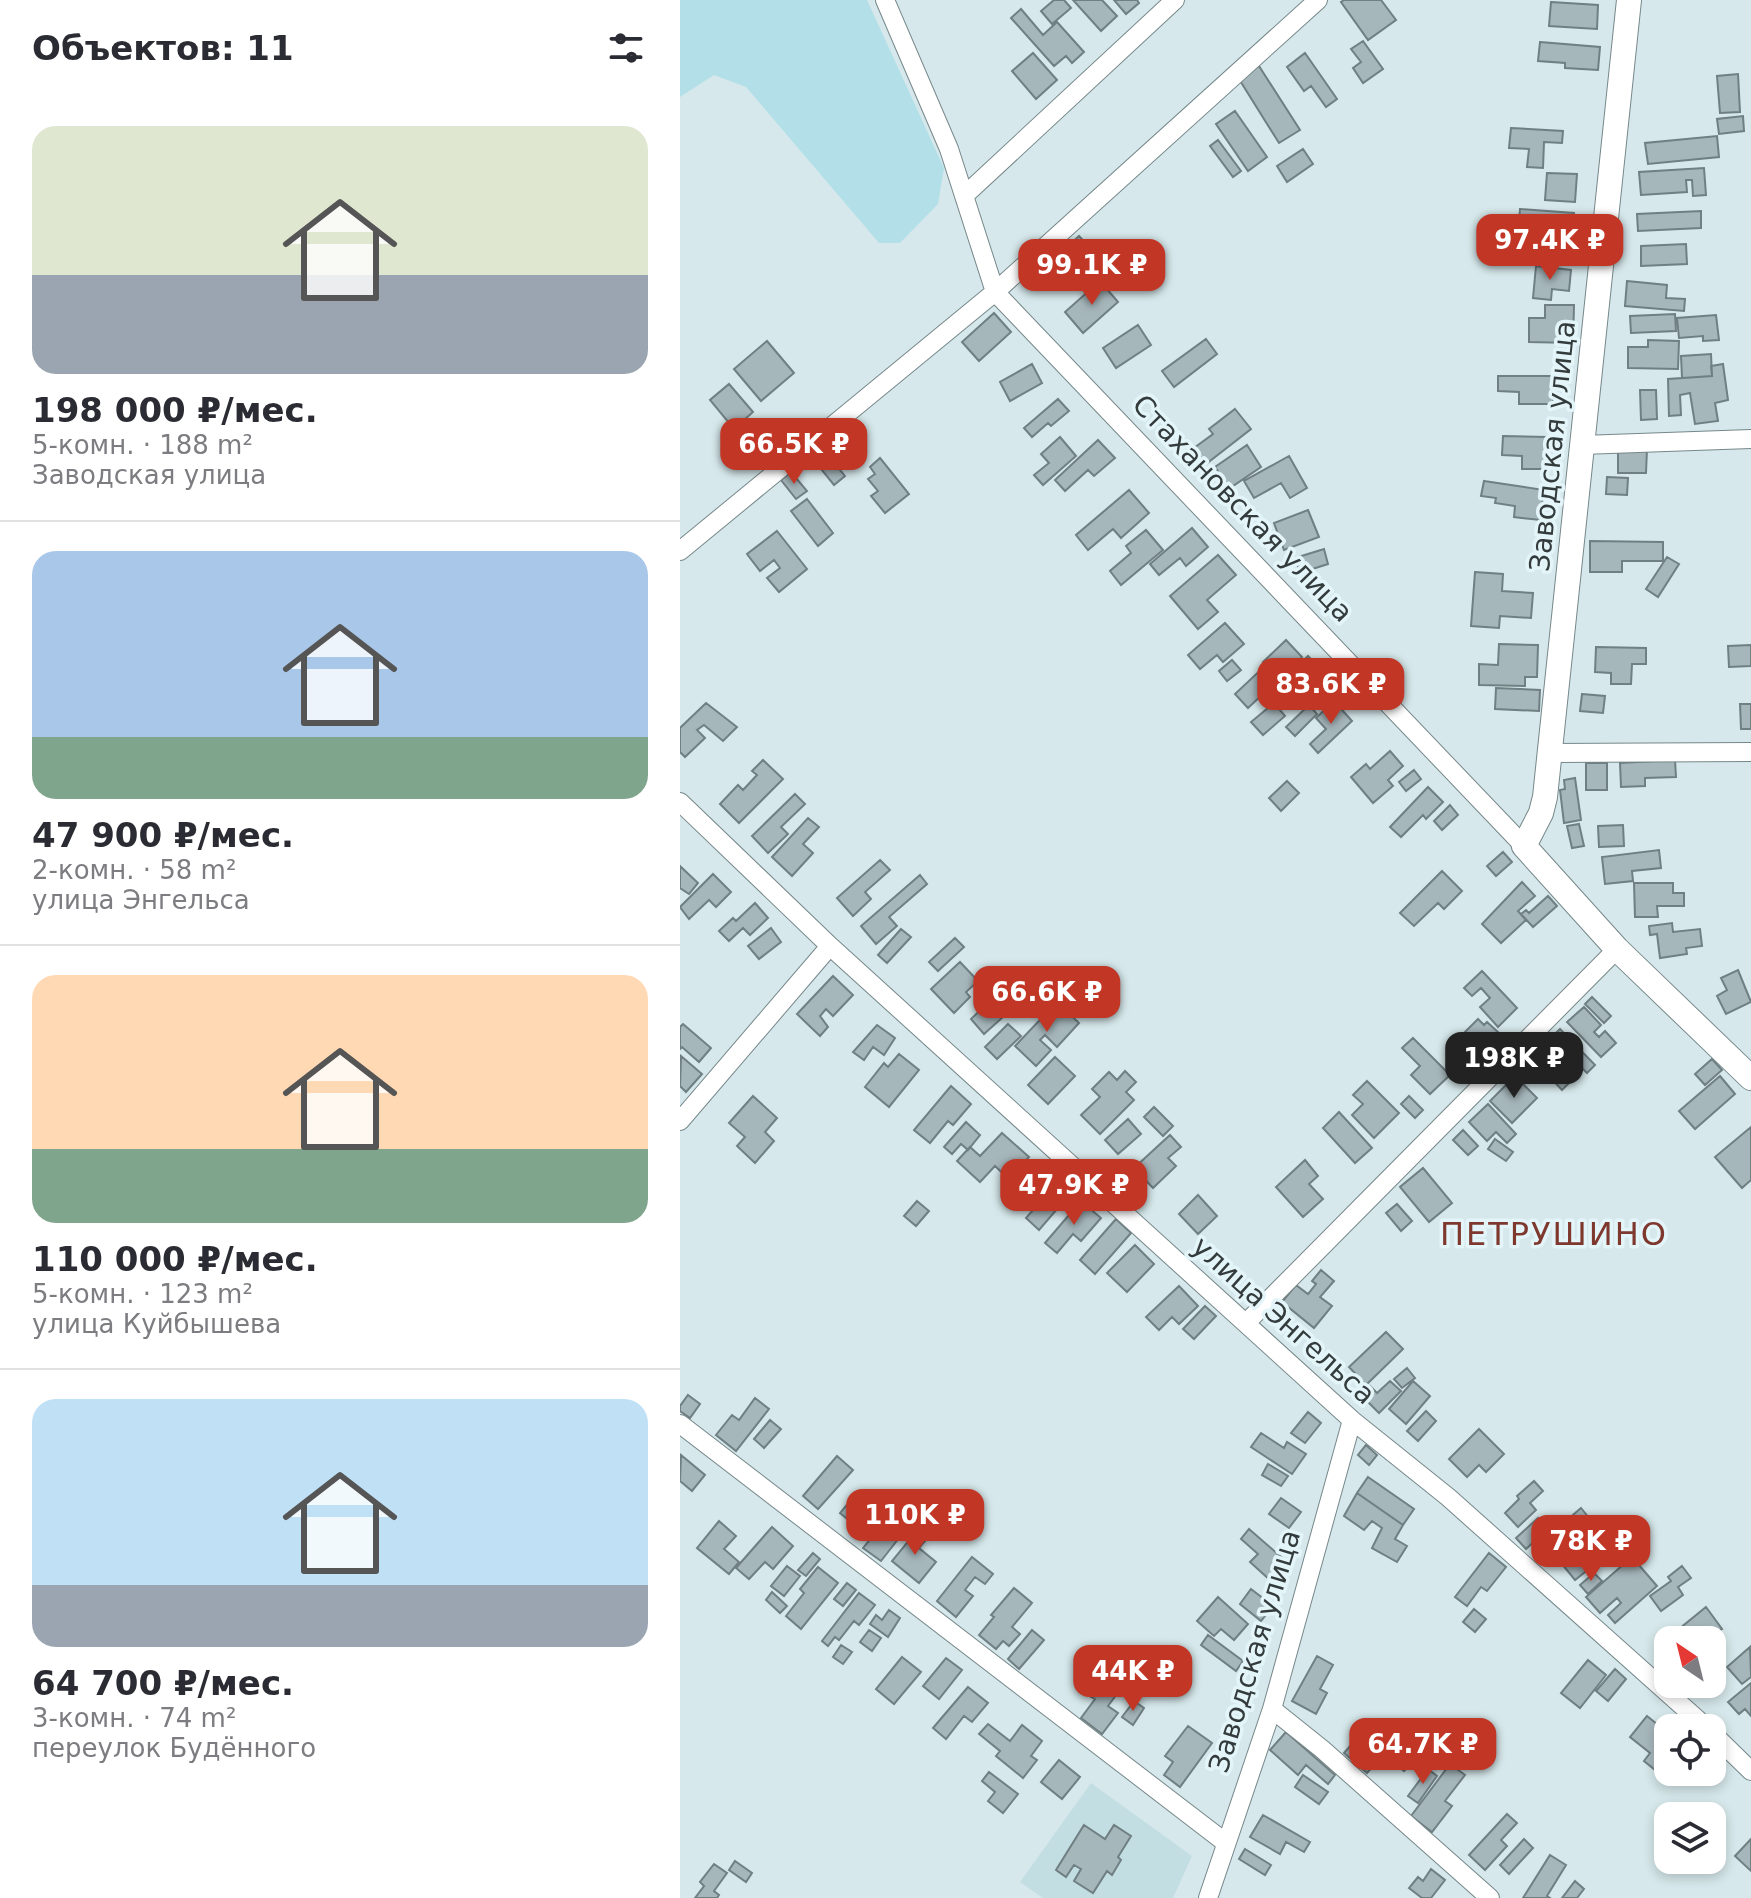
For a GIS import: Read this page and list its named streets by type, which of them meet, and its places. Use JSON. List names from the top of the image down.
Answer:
{
  "streets": {
    "street": ["Заводская улица", "Стахановская улица", "улица Энгельса"]
  },
  "crossings": [
    ["Заводская улица", "Стахановская улица"],
    ["Заводская улица", "улица Энгельса"]
  ],
  "districts": ["ПЕТРУШИНО"],
  "north": "top left",
  "page": {
    "heading": "Объектов: 11",
    "list": [
      {
        "name": "198 000 ₽/мес.",
        "note": "5-комн. · 188 m² · Заводская улица"
      },
      {
        "name": "47 900 ₽/мес.",
        "note": "2-комн. · 58 m² · улица Энгельса"
      },
      {
        "name": "110 000 ₽/мес.",
        "note": "5-комн. · 123 m² · улица Куйбышева"
      },
      {
        "name": "64 700 ₽/мес.",
        "note": "3-комн. · 74 m² · переулок Будённого"
      }
    ],
    "price": [
      "97.4K ₽",
      "99.1K ₽",
      "66.5K ₽",
      "83.6K ₽",
      "66.6K ₽",
      "198K ₽",
      "47.9K ₽",
      "110K ₽",
      "78K ₽",
      "44K ₽",
      "64.7K ₽"
    ]
  }
}
